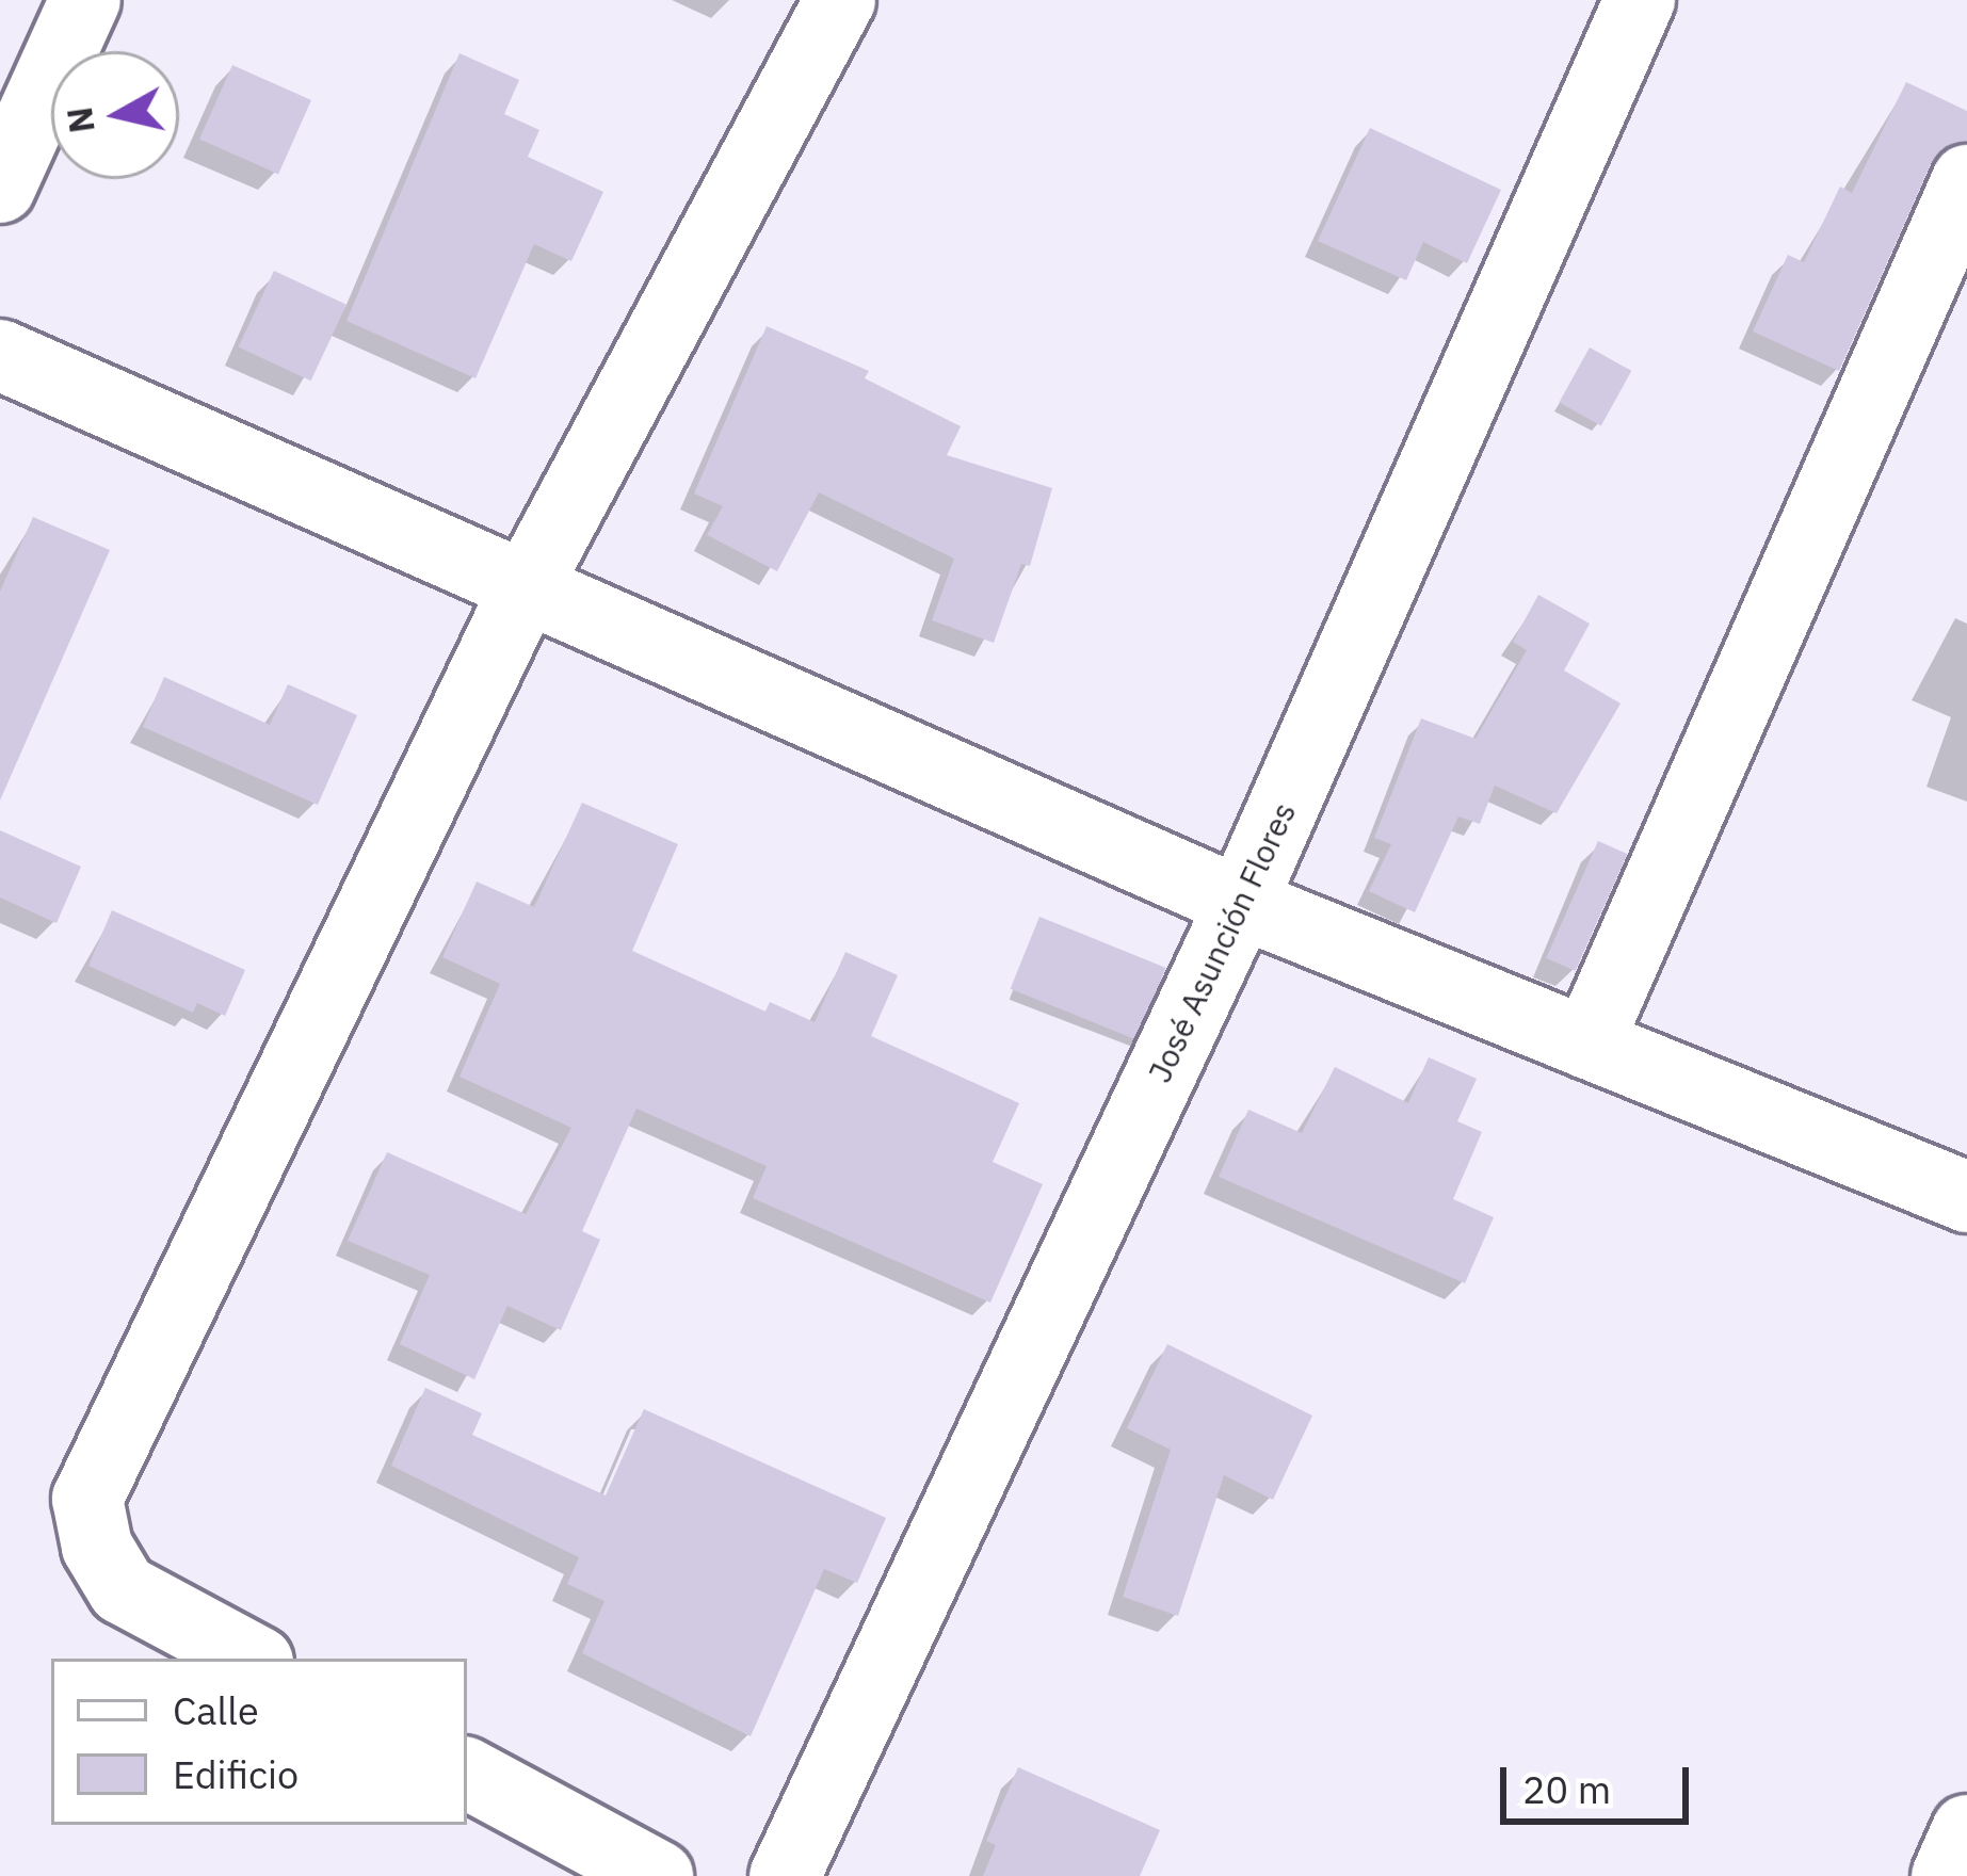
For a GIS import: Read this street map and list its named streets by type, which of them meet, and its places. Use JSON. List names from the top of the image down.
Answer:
{
  "streets": {
    "street": ["José Asunción Flores"]
  },
  "legend": ["Calle", "Edificio"],
  "scale_bar": "20 m",
  "north": "left"
}
